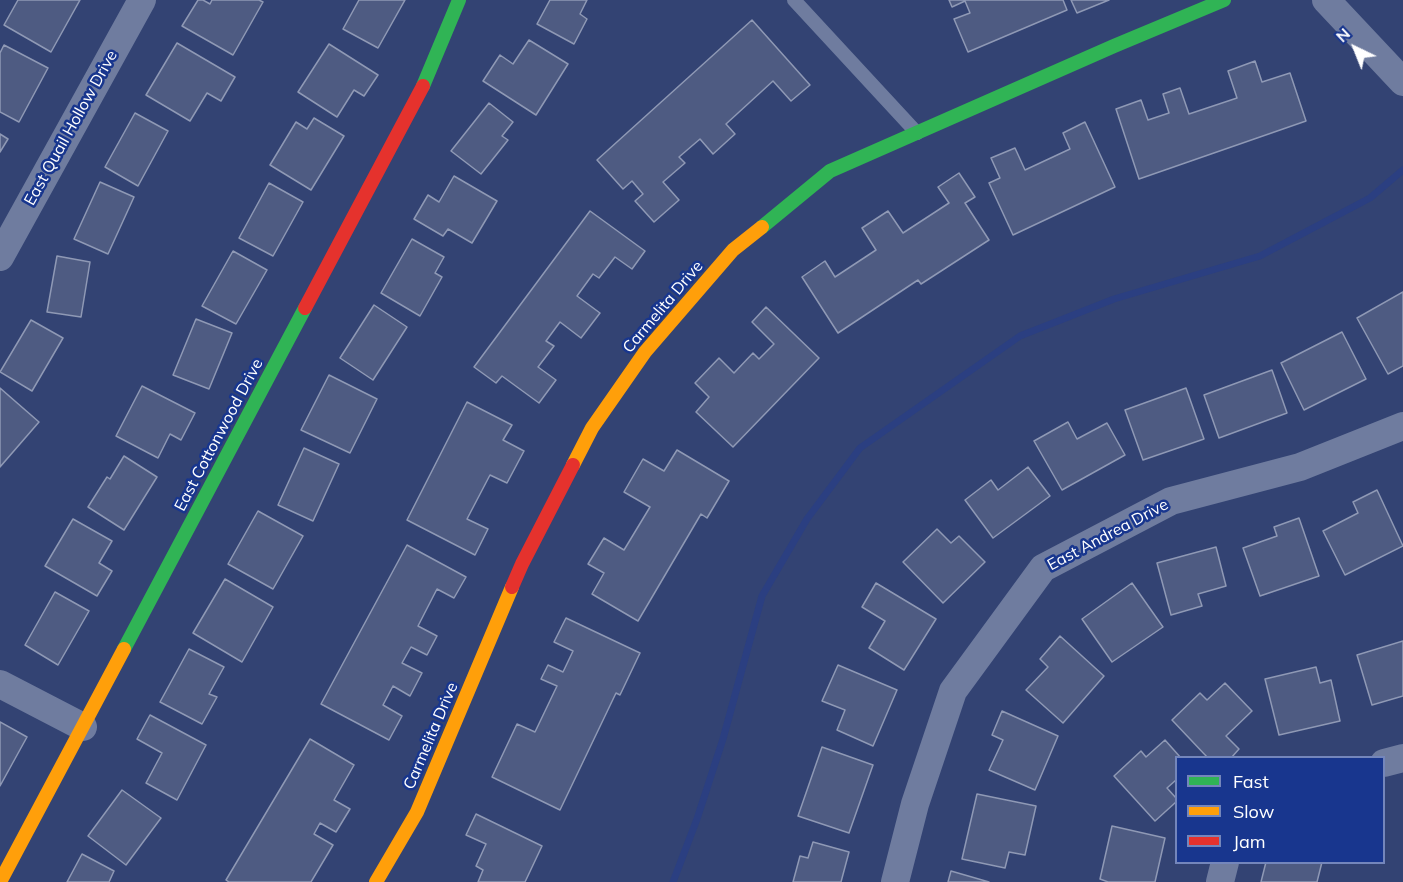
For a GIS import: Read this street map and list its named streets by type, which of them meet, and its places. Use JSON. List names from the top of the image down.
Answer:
{
  "streets": {
    "street": [
      "East Quail Hollow Drive",
      "Carmelita Drive",
      "East Cottonwood Drive",
      "East Andrea Drive"
    ]
  },
  "legend": ["Fast", "Slow", "Jam"],
  "north": "top left"
}
